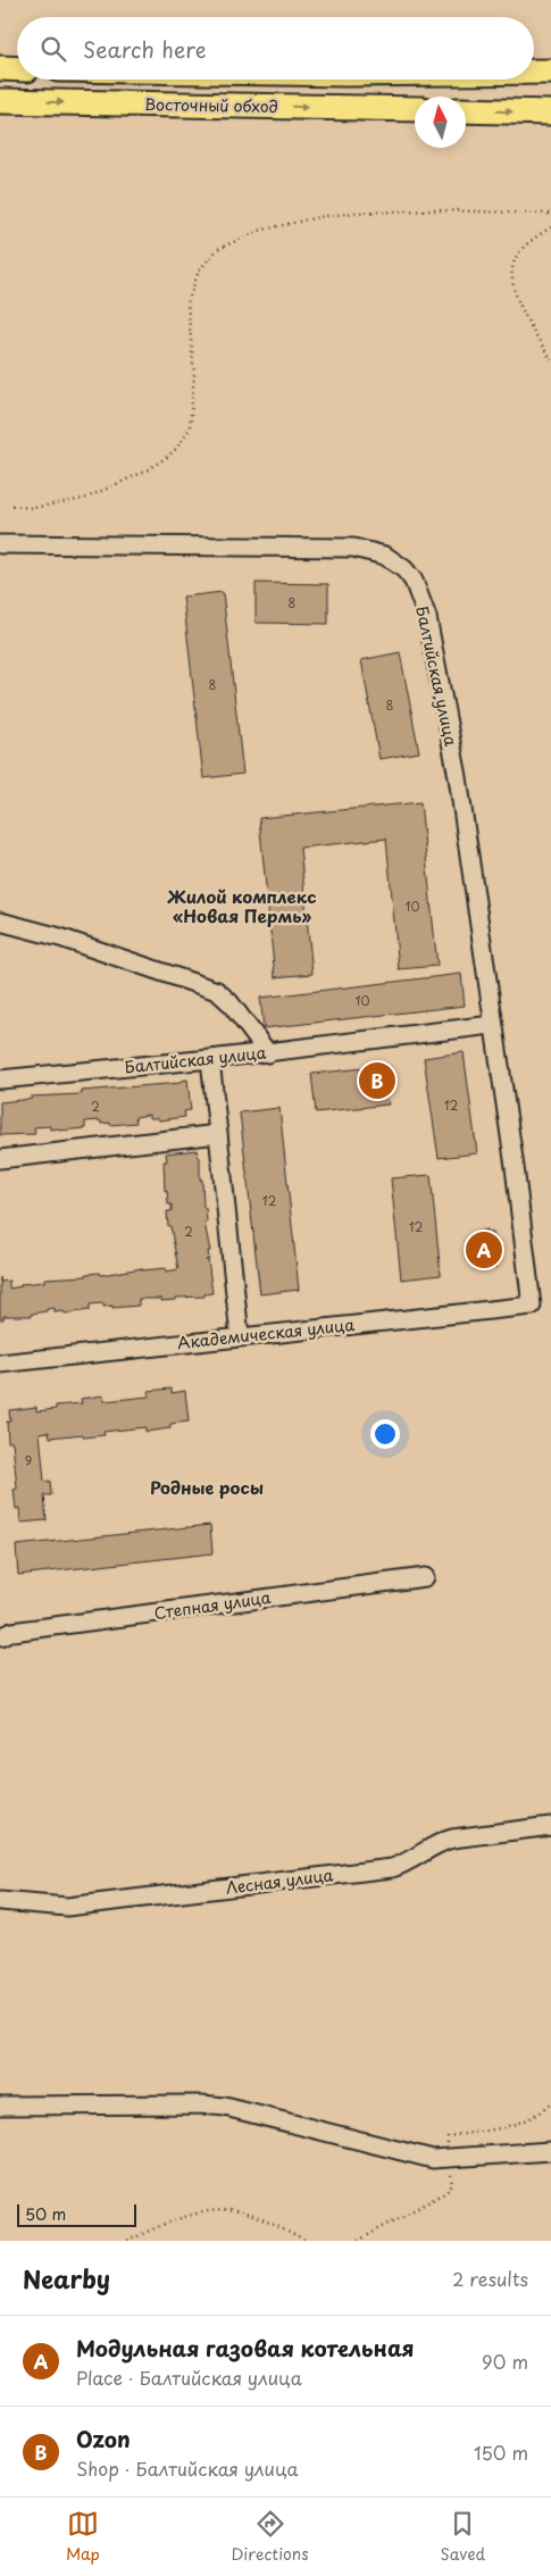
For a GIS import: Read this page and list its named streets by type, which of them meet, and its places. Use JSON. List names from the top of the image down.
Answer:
{
  "streets": {
    "highway": ["Восточный обход"],
    "street": [
      "Балтийская улица",
      "Академическая улица",
      "Степная улица",
      "Лесная улица"
    ]
  },
  "crossings": [
    ["Балтийская улица", "Академическая улица"]
  ],
  "one_way": ["Восточный обход"],
  "districts": ["Жилой комплекс «Новая Пермь»", "Родные росы"],
  "house_numbers": [
    "8",
    "8",
    "8",
    "10",
    "10",
    "12",
    "2",
    "12",
    "12",
    "2",
    "9"
  ],
  "scale_bar": "50 m",
  "north": "top",
  "page": {
    "search": "Search here",
    "pins": ["B", "A"],
    "scale": "50 m",
    "heading": ["Nearby", "2 results"],
    "list": [
      {
        "mark": "A",
        "name": "Модульная газовая котельная",
        "note": "Place · Балтийская улица",
        "value": "90 m"
      },
      {
        "mark": "B",
        "name": "Ozon",
        "note": "Shop · Балтийская улица",
        "value": "150 m"
      }
    ],
    "nav": ["Map", "Directions", "Saved"]
  }
}
